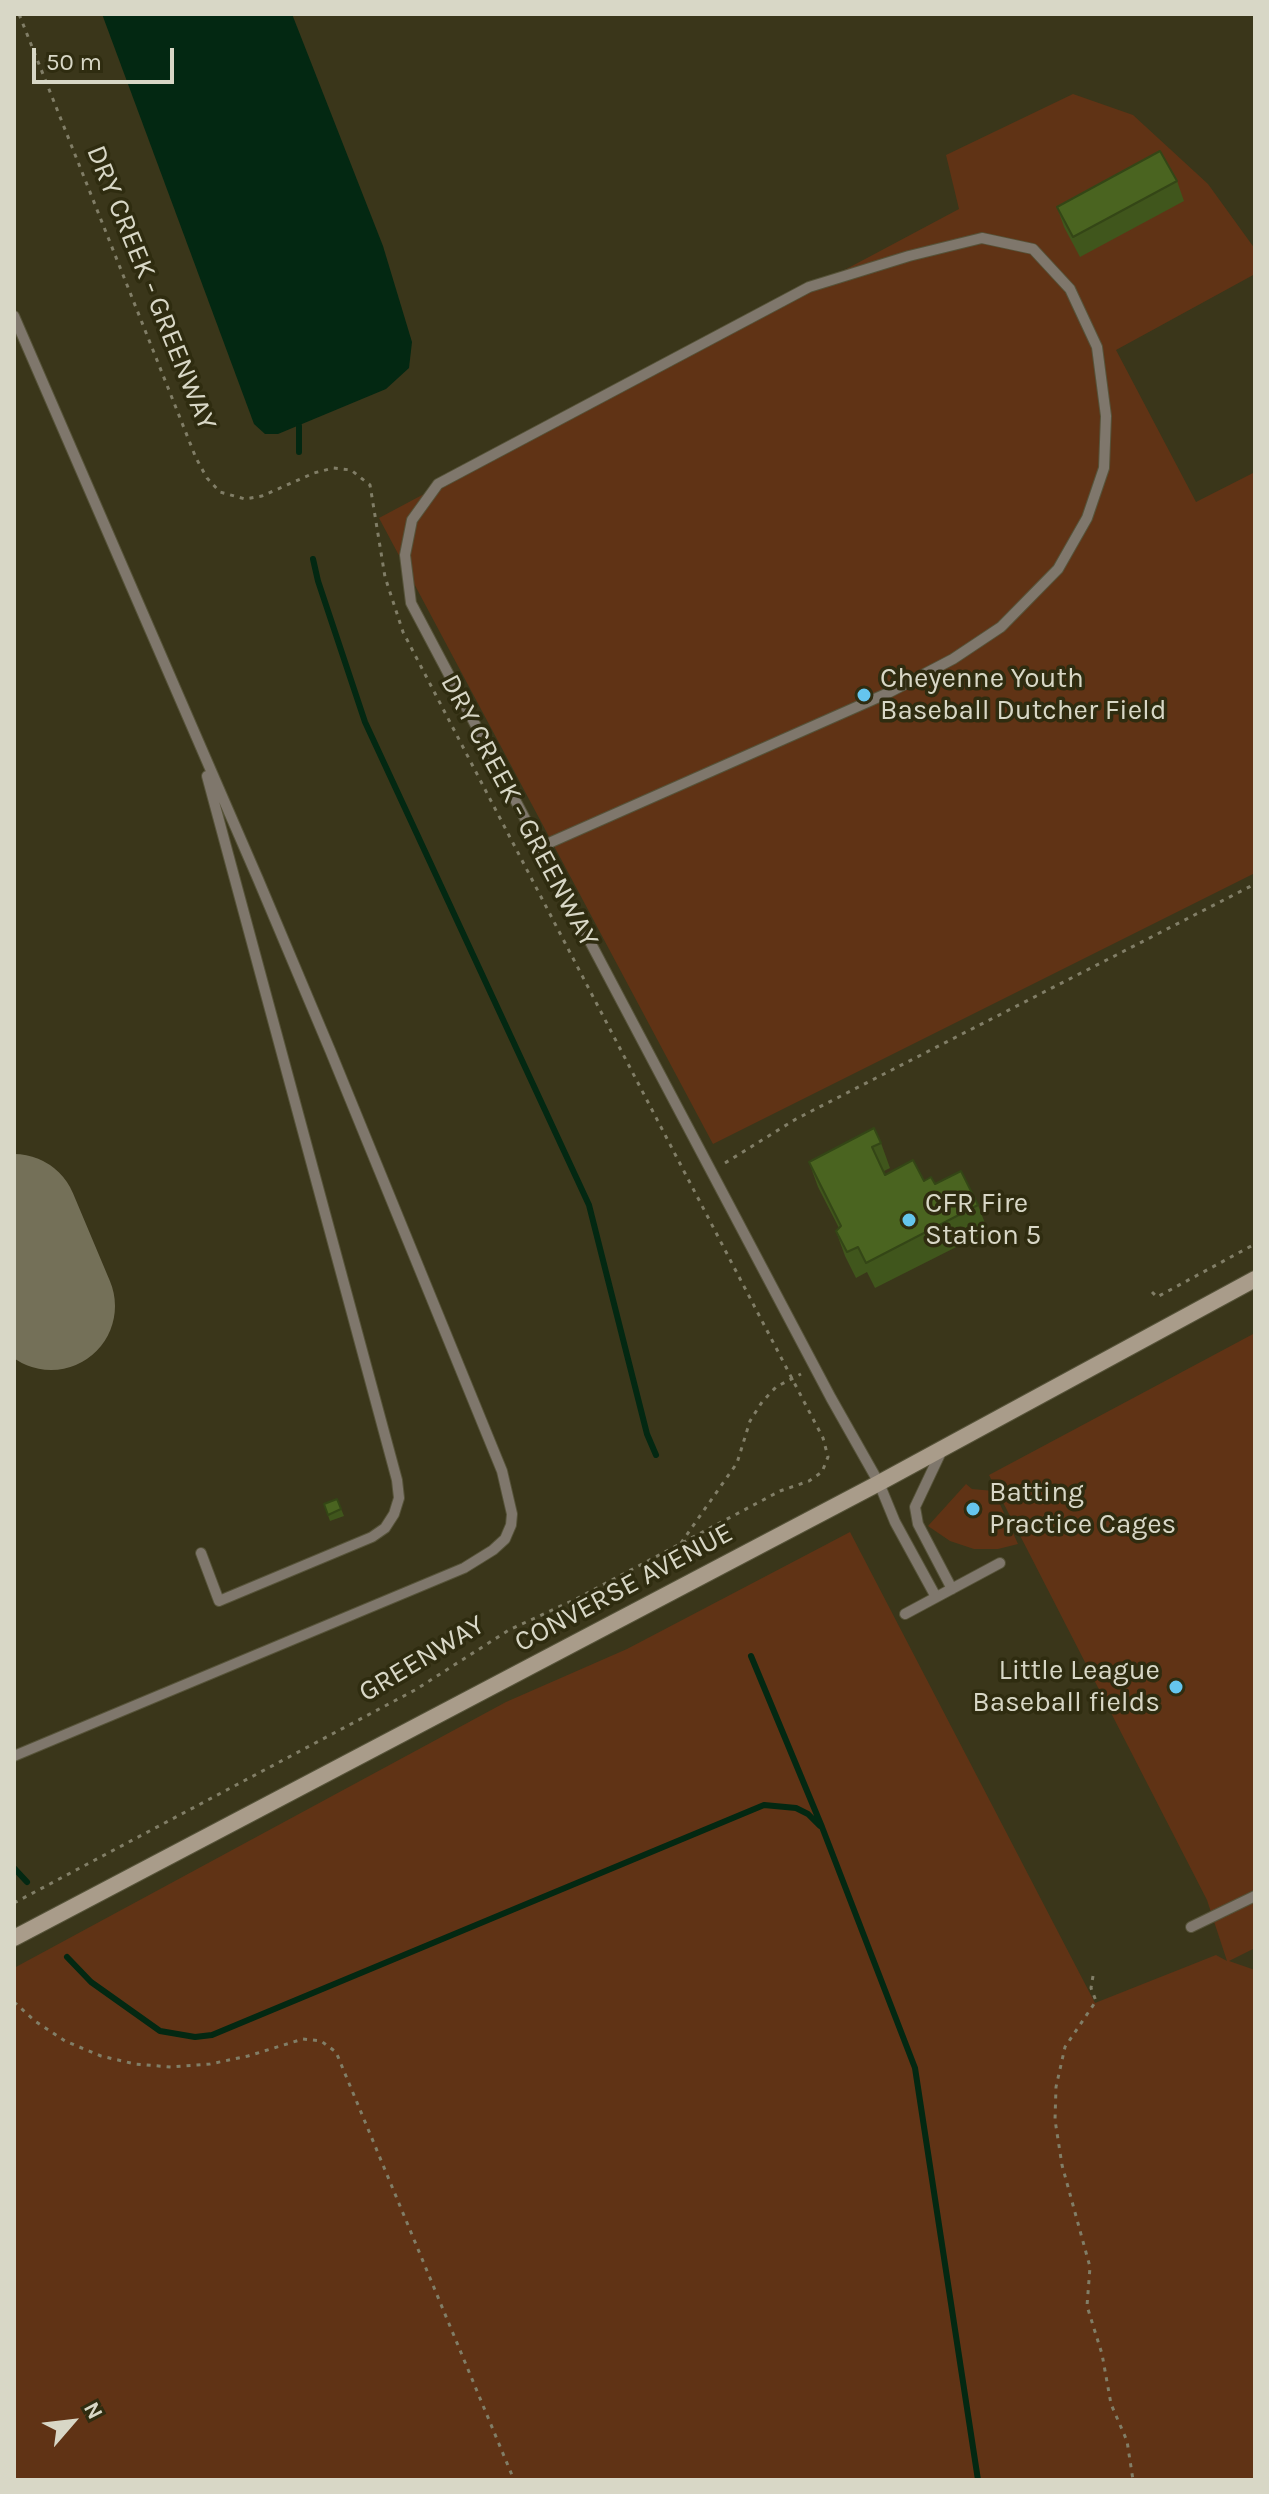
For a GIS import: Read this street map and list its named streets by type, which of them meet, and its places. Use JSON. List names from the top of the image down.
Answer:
{
  "streets": {
    "main road": ["CONVERSE AVENUE"],
    "path": ["DRY CREEK - GREENWAY", "GREENWAY"]
  },
  "crossings": [
    ["DRY CREEK - GREENWAY", "GREENWAY"]
  ],
  "places": [
    "Cheyenne Youth Baseball Dutcher Field",
    "CFR Fire Station 5",
    "Batting Practice Cages",
    "Little League Baseball fields"
  ],
  "scale_bar": "50 m",
  "north": "top right"
}
